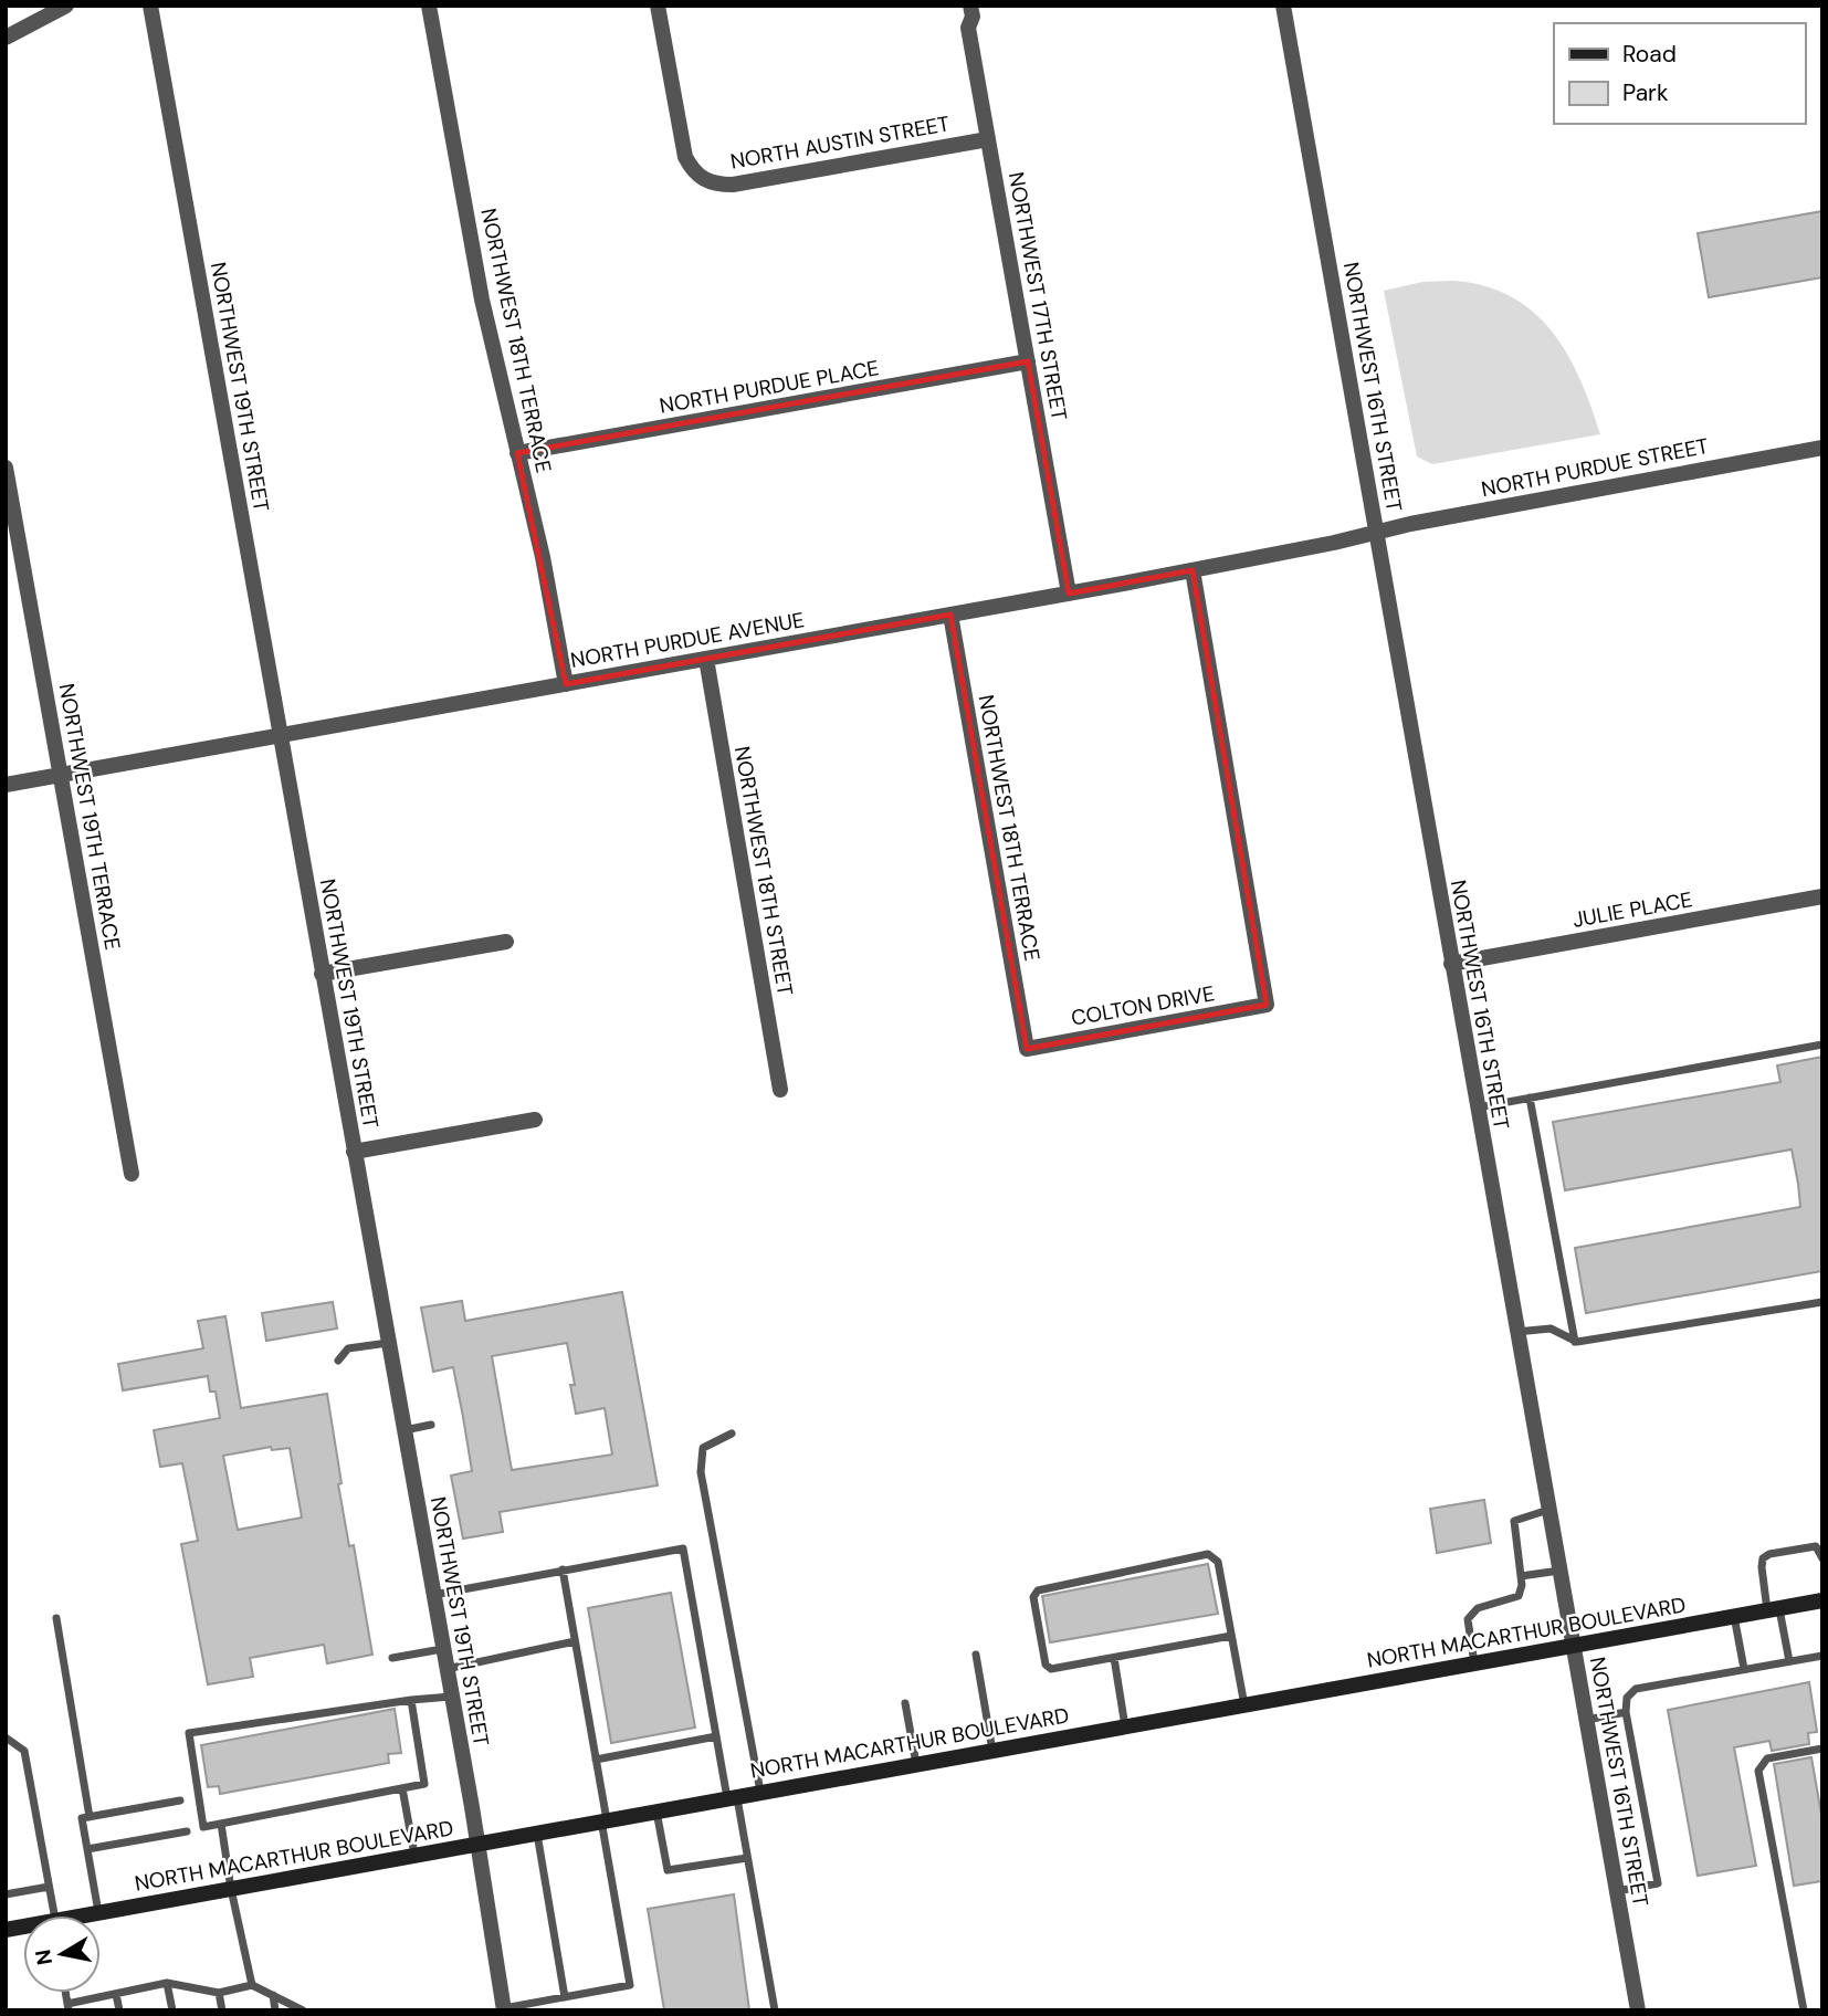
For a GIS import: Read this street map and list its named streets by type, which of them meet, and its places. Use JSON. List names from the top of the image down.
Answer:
{
  "streets": {
    "main road": ["NORTH MACARTHUR BOULEVARD"],
    "street": [
      "NORTH AUSTIN STREET",
      "NORTHWEST 17TH STREET",
      "NORTHWEST 18TH TERRACE",
      "NORTHWEST 19TH STREET",
      "NORTH PURDUE PLACE",
      "NORTHWEST 16TH STREET",
      "NORTH PURDUE STREET",
      "NORTH PURDUE AVENUE",
      "NORTHWEST 19TH TERRACE",
      "NORTHWEST 18TH STREET",
      "JULIE PLACE",
      "COLTON DRIVE"
    ]
  },
  "crossings": [
    ["NORTH AUSTIN STREET", "NORTHWEST 17TH STREET"],
    ["NORTHWEST 17TH STREET", "NORTH PURDUE PLACE"],
    ["NORTHWEST 17TH STREET", "NORTH PURDUE AVENUE"],
    ["NORTHWEST 18TH TERRACE", "NORTH PURDUE PLACE"],
    ["NORTHWEST 18TH TERRACE", "NORTH PURDUE AVENUE"],
    ["NORTHWEST 18TH TERRACE", "COLTON DRIVE"],
    ["NORTHWEST 19TH STREET", "NORTH PURDUE AVENUE"],
    ["NORTHWEST 19TH STREET", "NORTH MACARTHUR BOULEVARD"],
    ["NORTHWEST 16TH STREET", "NORTH PURDUE STREET"],
    ["NORTHWEST 16TH STREET", "NORTH PURDUE AVENUE"],
    ["NORTHWEST 16TH STREET", "JULIE PLACE"],
    ["NORTHWEST 16TH STREET", "NORTH MACARTHUR BOULEVARD"],
    ["NORTH PURDUE STREET", "NORTH PURDUE AVENUE"],
    ["NORTH PURDUE AVENUE", "NORTHWEST 19TH TERRACE"],
    ["NORTH PURDUE AVENUE", "NORTHWEST 18TH STREET"],
    ["NORTH PURDUE AVENUE", "COLTON DRIVE"]
  ],
  "legend": ["Road", "Park"],
  "north": "left"
}
